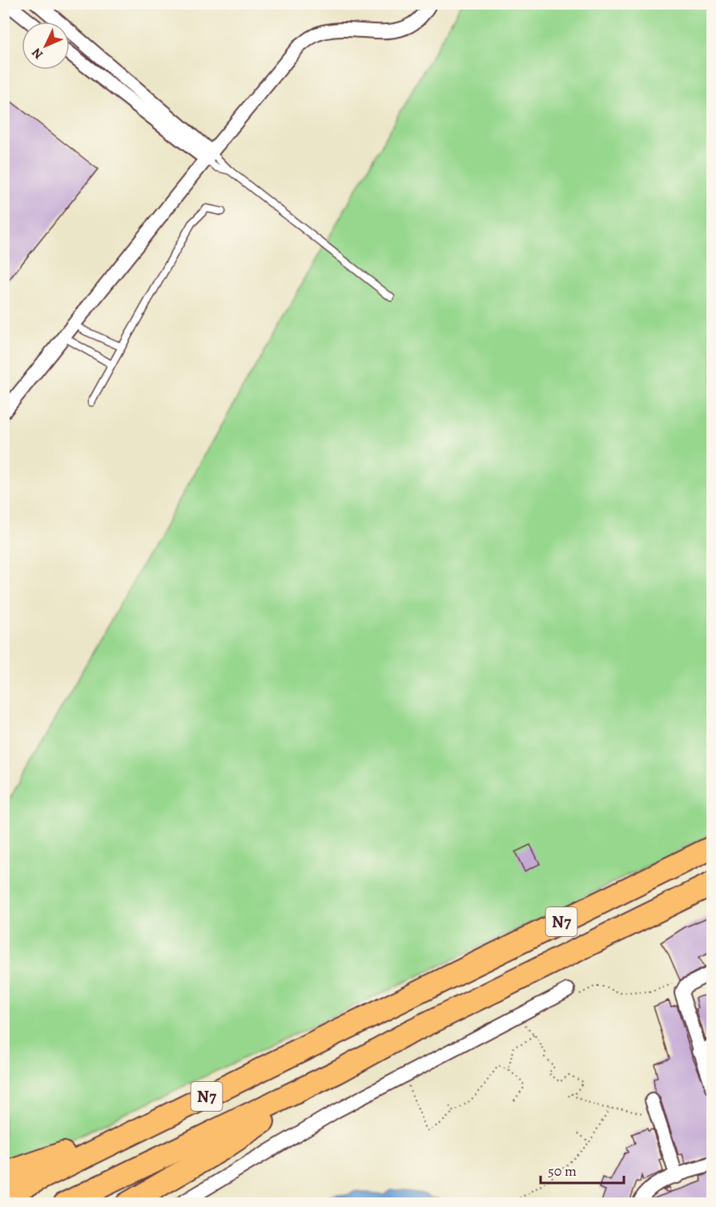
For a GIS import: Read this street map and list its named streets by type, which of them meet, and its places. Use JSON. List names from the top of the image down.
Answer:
{
  "streets": {
    "highway": ["N7"]
  },
  "scale_bar": "50 m",
  "north": "bottom left"
}
